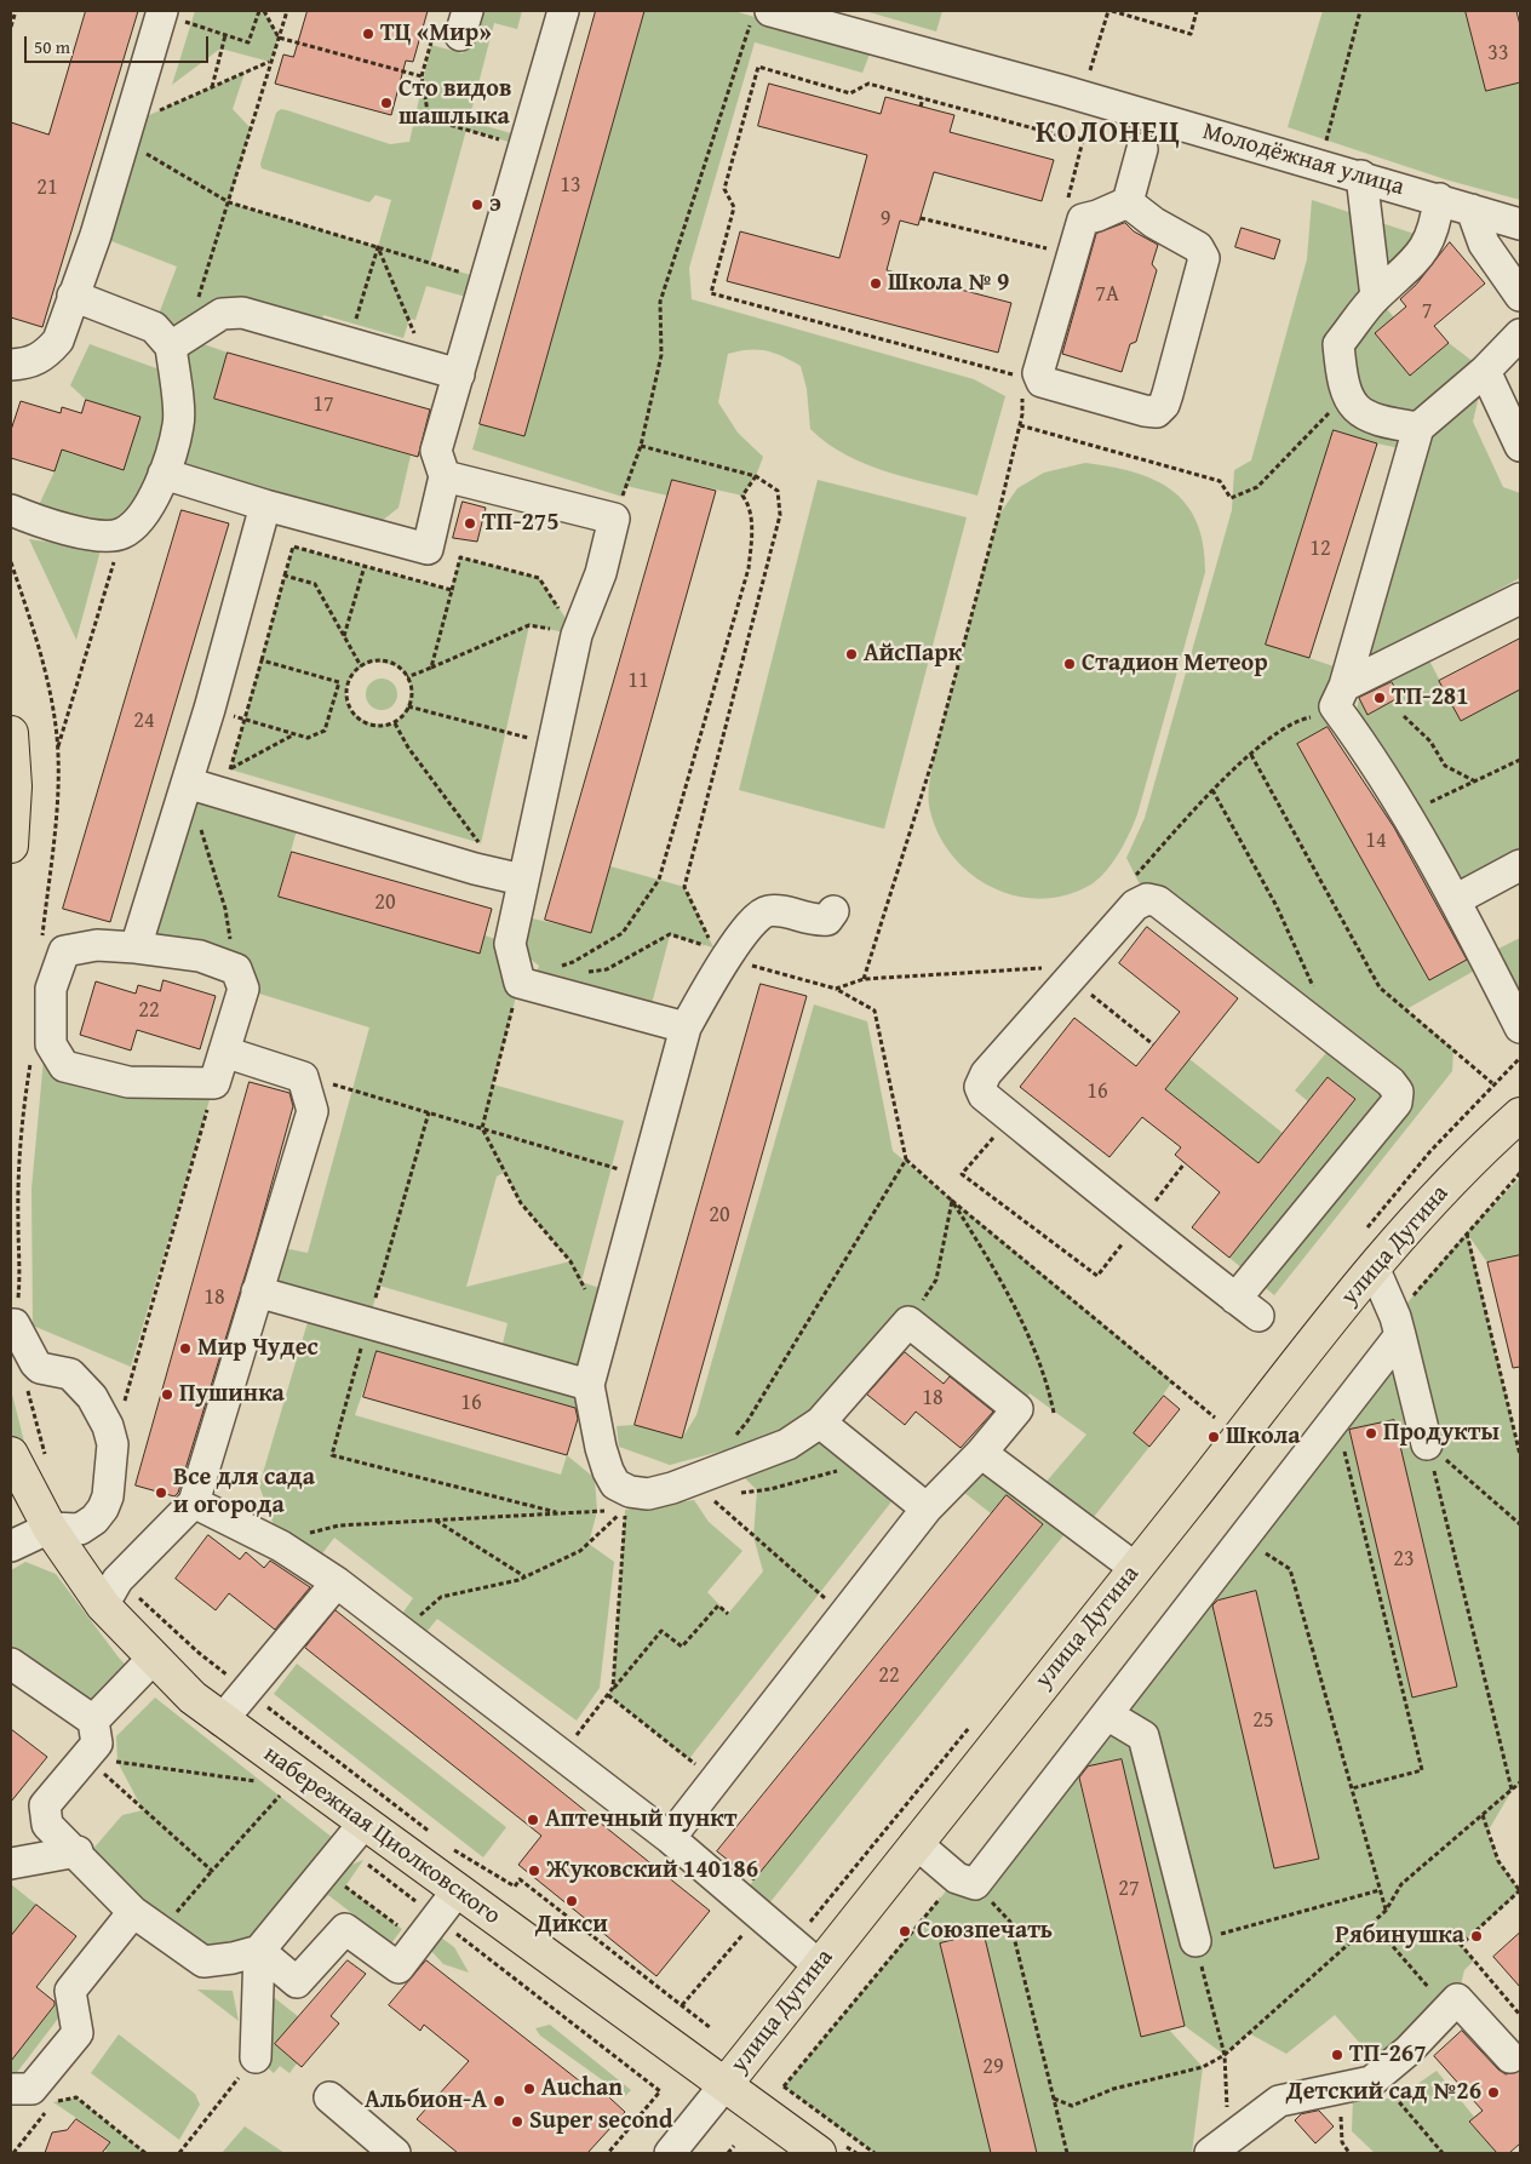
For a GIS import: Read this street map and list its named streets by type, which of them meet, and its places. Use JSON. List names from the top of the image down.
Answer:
{
  "streets": {
    "main road": ["улица Дугина", "набережная Циолковского"],
    "street": ["Молодёжная улица"]
  },
  "crossings": [
    ["улица Дугина", "набережная Циолковского"]
  ],
  "districts": ["КОЛОНЕЦ"],
  "places": [
    "ТЦ «Мир»",
    "Сто видов шашлыка",
    "э",
    "Школа № 9",
    "ТП-275",
    "АйсПарк",
    "Стадион Метеор",
    "ТП-281",
    "Мир Чудес",
    "Пушинка",
    "Продукты",
    "Школа",
    "Все для сада и огорода",
    "Аптечный пункт",
    "Жуковский 140186",
    "Дикси",
    "Союзпечать",
    "Рябинушка",
    "ТП-267",
    "Auchan",
    "Детский сад №26",
    "Альбион-А",
    "Super second"
  ],
  "house_numbers": [
    "33",
    "13",
    "21",
    "9",
    "7А",
    "7",
    "17",
    "12",
    "11",
    "24",
    "14",
    "20",
    "22",
    "16",
    "20",
    "18",
    "18",
    "16",
    "23",
    "22",
    "25",
    "27",
    "29"
  ],
  "scale_bar": "50 m"
}
